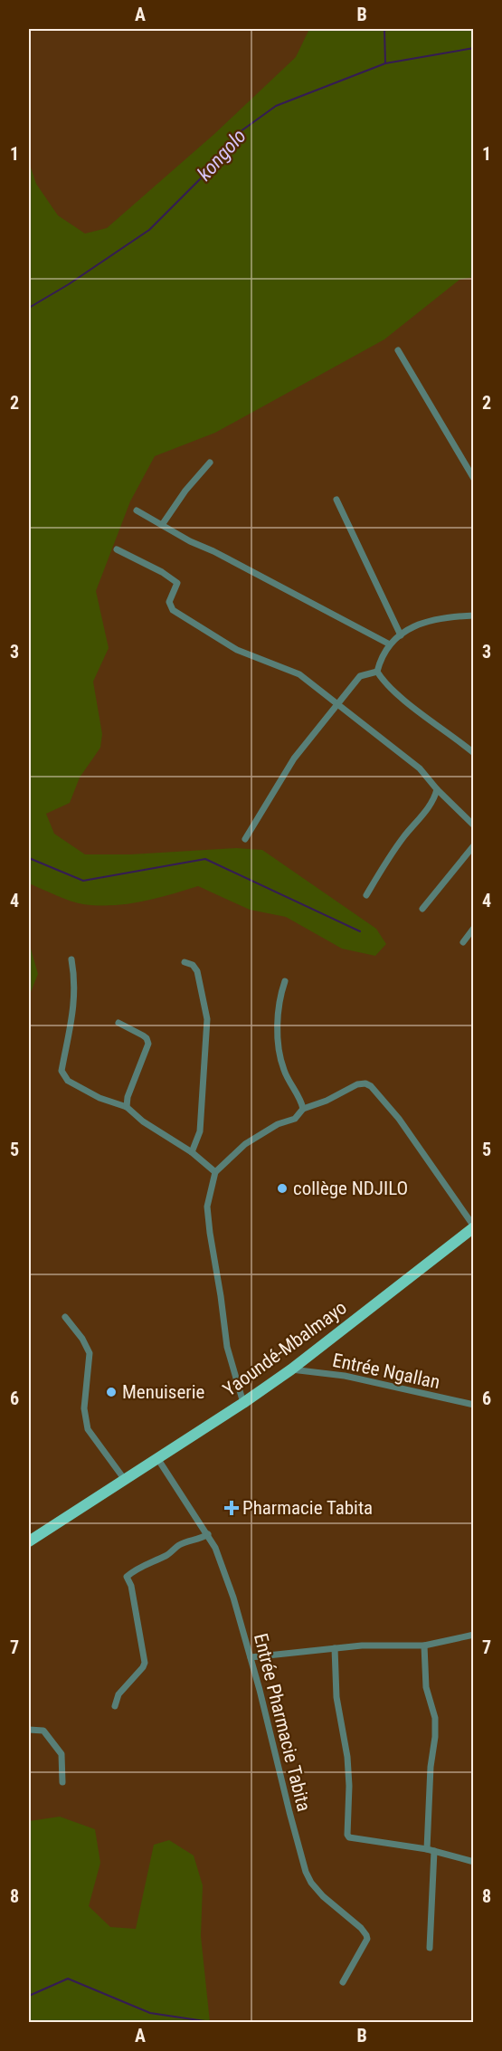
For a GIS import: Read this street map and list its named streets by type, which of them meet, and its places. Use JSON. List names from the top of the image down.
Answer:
{
  "streets": {
    "highway": ["Yaoundé-Mbalmayo"],
    "street": ["Entrée Ngallan", "Entrée Pharmacie Tabita"]
  },
  "crossings": [
    ["Yaoundé-Mbalmayo", "Entrée Ngallan"],
    ["Yaoundé-Mbalmayo", "Entrée Pharmacie Tabita"]
  ],
  "water": ["kongolo"],
  "places": {
    "other": ["collège NDJILO", "Menuiserie"],
    "health": ["Pharmacie Tabita"]
  },
  "grid": {
    "columns": ["A", "B"],
    "rows": [
      "1",
      "2",
      "3",
      "4",
      "5",
      "6",
      "7",
      "8"
    ]
  }
}
